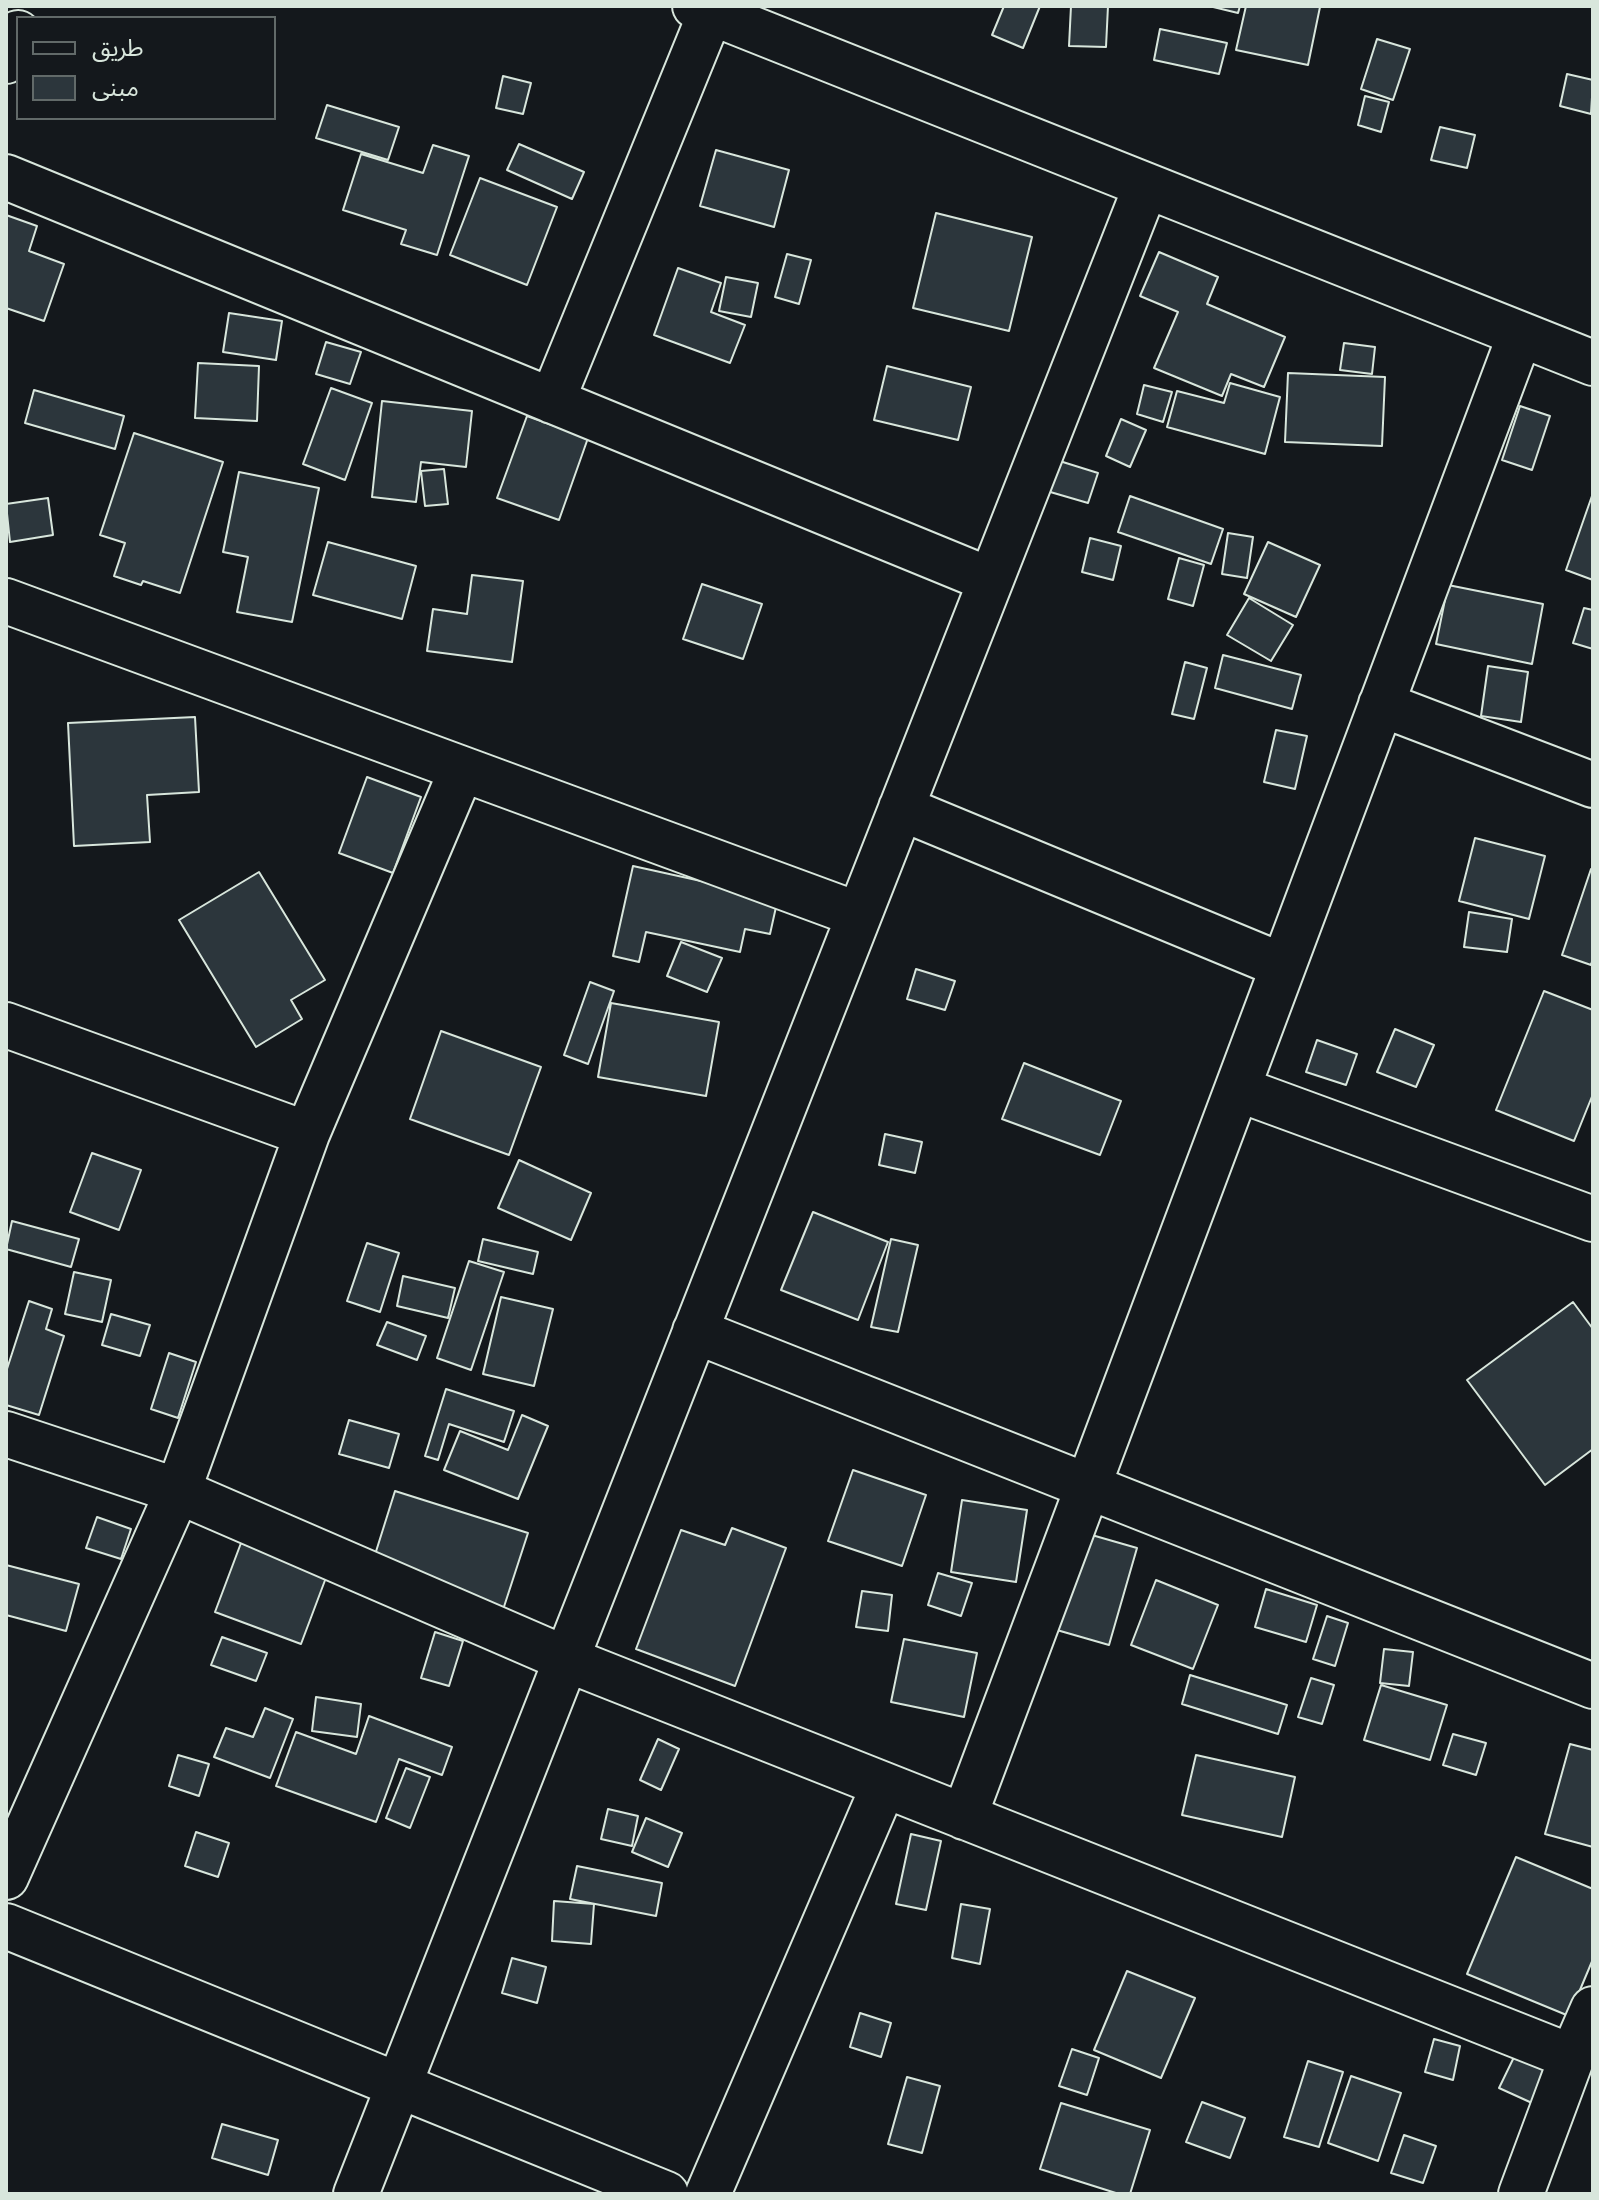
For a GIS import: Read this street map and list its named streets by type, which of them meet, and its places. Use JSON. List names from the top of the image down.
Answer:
{
  "legend": ["طريق", "مبنى"]
}
